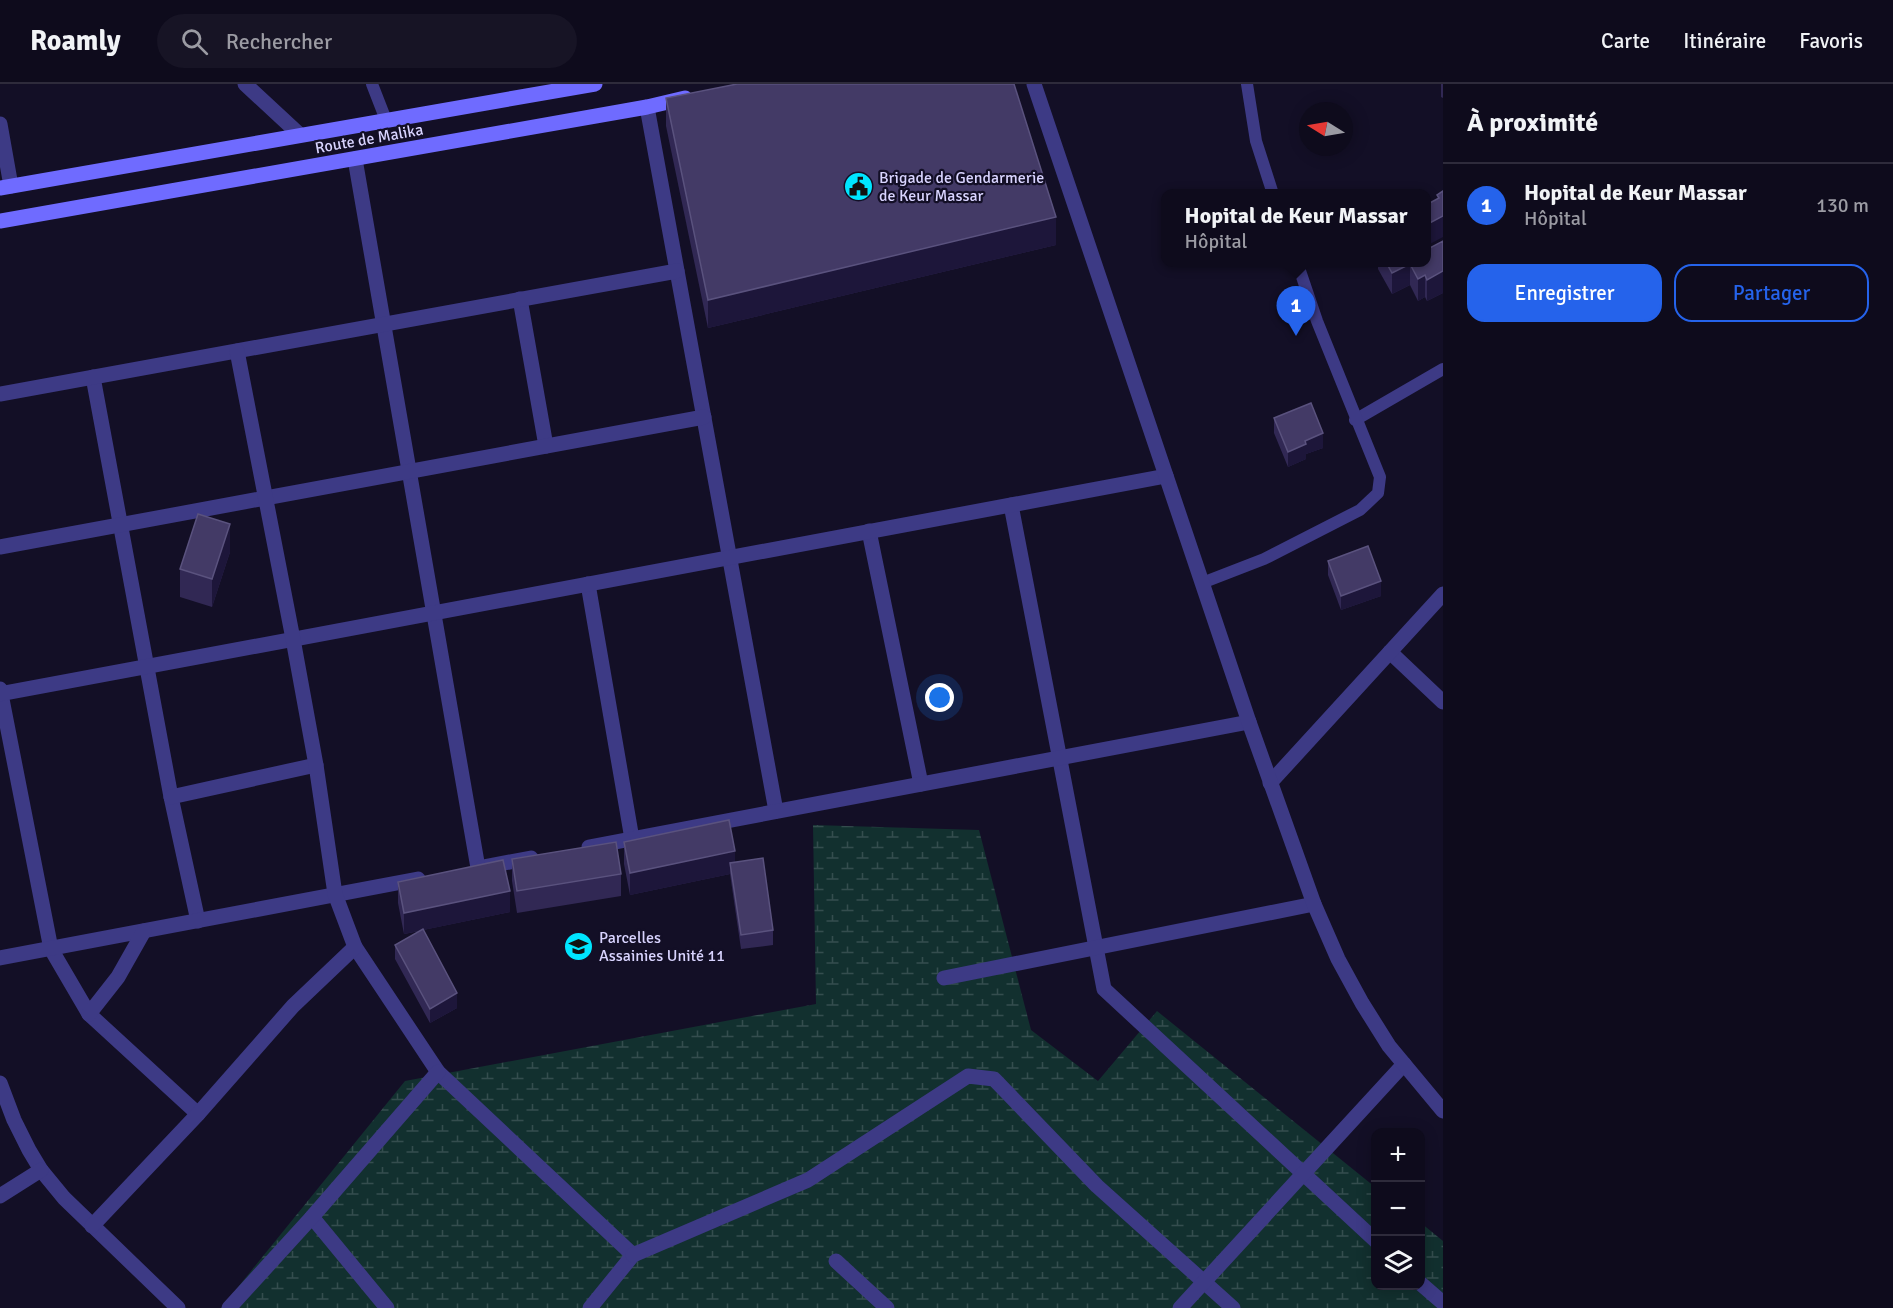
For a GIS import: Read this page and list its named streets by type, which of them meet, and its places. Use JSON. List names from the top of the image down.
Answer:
{
  "streets": {
    "main road": ["Route de Malika"]
  },
  "places": {
    "public building": ["Brigade de Gendarmerie de Keur Massar"],
    "school or university": ["Parcelles Assainies Unité 11"]
  },
  "north": "left",
  "page": {
    "header": "Roamly",
    "search": "Rechercher",
    "nav": ["Carte", "Itinéraire", "Favoris"],
    "heading": "À proximité",
    "list": [
      {
        "mark": "1",
        "name": "Hopital de Keur Massar",
        "note": "Hôpital",
        "value": "130 m"
      }
    ],
    "popup": ["Hopital de Keur Massar", "Hôpital"],
    "buttons": ["Enregistrer", "Partager"],
    "pins": "1",
    "map_buttons": ["+", "−"]
  }
}
